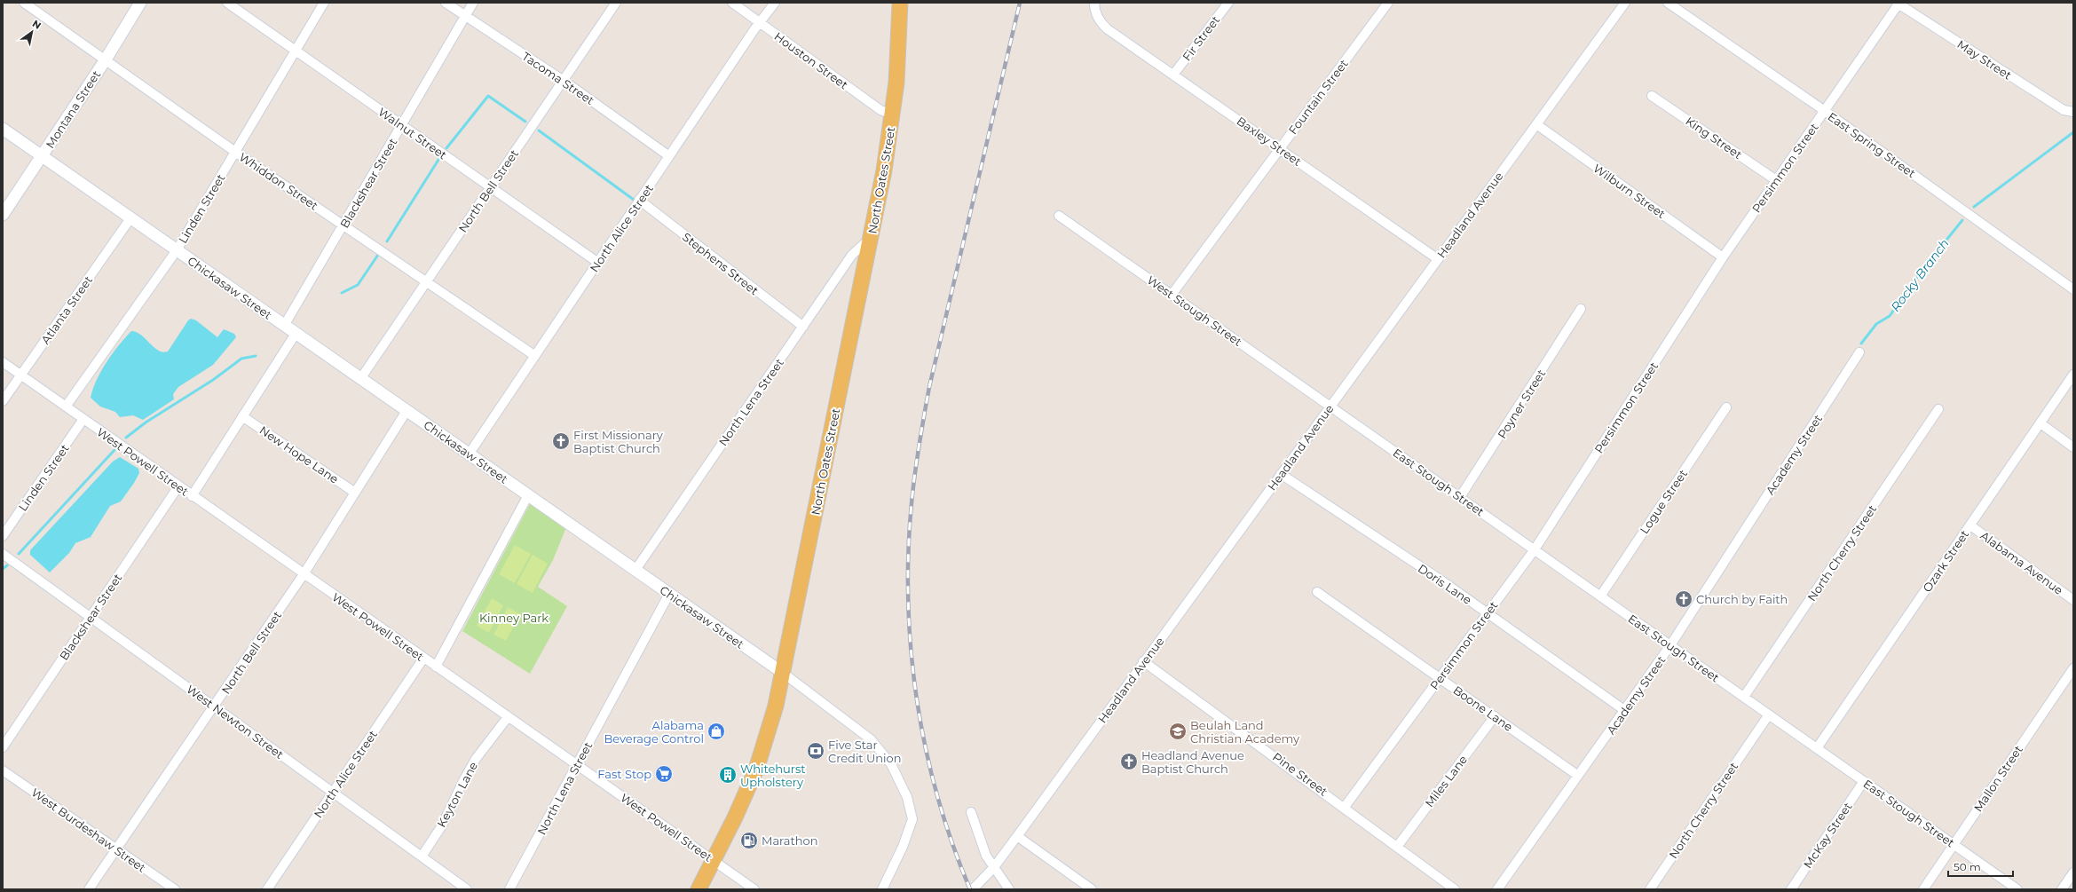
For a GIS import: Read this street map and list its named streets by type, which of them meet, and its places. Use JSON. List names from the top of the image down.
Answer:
{
  "streets": {
    "main road": ["North Oates Street"],
    "street": [
      "Fir Street",
      "May Street",
      "Houston Street",
      "Tacoma Street",
      "Fountain Street",
      "Montana Street",
      "Walnut Street",
      "King Street",
      "Baxley Street",
      "East Spring Street",
      "Persimmon Street",
      "Whiddon Street",
      "Blackshear Street",
      "North Bell Street",
      "Wilburn Street",
      "Linden Street",
      "Headland Avenue",
      "North Alice Street",
      "Stephens Street",
      "Chickasaw Street",
      "Atlanta Street",
      "West Stough Street",
      "North Lena Street",
      "Poyner Street",
      "New Hope Lane",
      "Academy Street",
      "West Powell Street",
      "East Stough Street",
      "Logue Street",
      "North Cherry Street",
      "Ozark Street",
      "Alabama Avenue",
      "Doris Lane",
      "Boone Lane",
      "West Newton Street",
      "Pine Street",
      "Mallon Street",
      "Miles Lane",
      "Keyton Lane",
      "West Burdeshaw Street",
      "McKay Street"
    ]
  },
  "crossings": [
    ["Fir Street", "Baxley Street"],
    ["May Street", "Persimmon Street"],
    ["Houston Street", "North Oates Street"],
    ["Houston Street", "North Alice Street"],
    ["Tacoma Street", "Blackshear Street"],
    ["Tacoma Street", "North Bell Street"],
    ["Tacoma Street", "North Alice Street"],
    ["Fountain Street", "Baxley Street"],
    ["Fountain Street", "West Stough Street"],
    ["Montana Street", "Whiddon Street"],
    ["Montana Street", "Chickasaw Street"],
    ["Walnut Street", "Blackshear Street"],
    ["Walnut Street", "North Bell Street"],
    ["Walnut Street", "Linden Street"],
    ["Walnut Street", "North Alice Street"],
    ["King Street", "Persimmon Street"],
    ["Baxley Street", "Headland Avenue"],
    ["East Spring Street", "Persimmon Street"],
    ["Persimmon Street", "Wilburn Street"],
    ["Persimmon Street", "East Stough Street"],
    ["Persimmon Street", "Doris Lane"],
    ["Persimmon Street", "Boone Lane"],
    ["Persimmon Street", "Pine Street"],
    ["North Oates Street", "Chickasaw Street"],
    ["North Oates Street", "North Lena Street"],
    ["North Oates Street", "West Powell Street"],
    ["Whiddon Street", "Blackshear Street"],
    ["Whiddon Street", "North Bell Street"],
    ["Whiddon Street", "Linden Street"],
    ["Whiddon Street", "North Alice Street"],
    ["Blackshear Street", "Chickasaw Street"],
    ["Blackshear Street", "West Powell Street"],
    ["Blackshear Street", "West Newton Street"],
    ["North Bell Street", "Chickasaw Street"],
    ["North Bell Street", "New Hope Lane"],
    ["North Bell Street", "West Powell Street"],
    ["North Bell Street", "West Newton Street"],
    ["North Bell Street", "West Burdeshaw Street"],
    ["Wilburn Street", "Headland Avenue"],
    ["Linden Street", "Chickasaw Street"],
    ["Linden Street", "West Powell Street"],
    ["Headland Avenue", "West Stough Street"],
    ["Headland Avenue", "East Stough Street"],
    ["Headland Avenue", "Doris Lane"],
    ["Headland Avenue", "Pine Street"],
    ["North Alice Street", "Stephens Street"],
    ["North Alice Street", "Chickasaw Street"],
    ["North Alice Street", "West Powell Street"],
    ["North Alice Street", "West Newton Street"],
    ["Stephens Street", "North Lena Street"],
    ["Chickasaw Street", "Atlanta Street"],
    ["Chickasaw Street", "North Lena Street"],
    ["Atlanta Street", "West Powell Street"],
    ["West Stough Street", "East Stough Street"],
    ["North Lena Street", "West Powell Street"],
    ["Poyner Street", "East Stough Street"],
    ["Academy Street", "East Stough Street"],
    ["Academy Street", "Doris Lane"],
    ["Academy Street", "Boone Lane"],
    ["West Powell Street", "Keyton Lane"],
    ["East Stough Street", "Logue Street"],
    ["East Stough Street", "North Cherry Street"],
    ["East Stough Street", "Ozark Street"],
    ["East Stough Street", "Mallon Street"],
    ["East Stough Street", "McKay Street"],
    ["Ozark Street", "Alabama Avenue"],
    ["Boone Lane", "Miles Lane"],
    ["West Newton Street", "Keyton Lane"],
    ["Pine Street", "Miles Lane"]
  ],
  "water": ["Rocky Branch"],
  "parks": ["Kinney Park"],
  "places": {
    "church": ["First Missionary Baptist Church", "Church by Faith", "Headland Avenue Baptist Church"],
    "shop": ["Alabama Beverage Control"],
    "school or university": ["Beulah Land Christian Academy"],
    "bank": ["Five Star Credit Union"],
    "supermarket": ["Fast Stop"],
    "building": ["Whitehurst Upholstery"],
    "fuel station": ["Marathon"]
  },
  "scale_bar": "50 m",
  "north": "top right"
}
